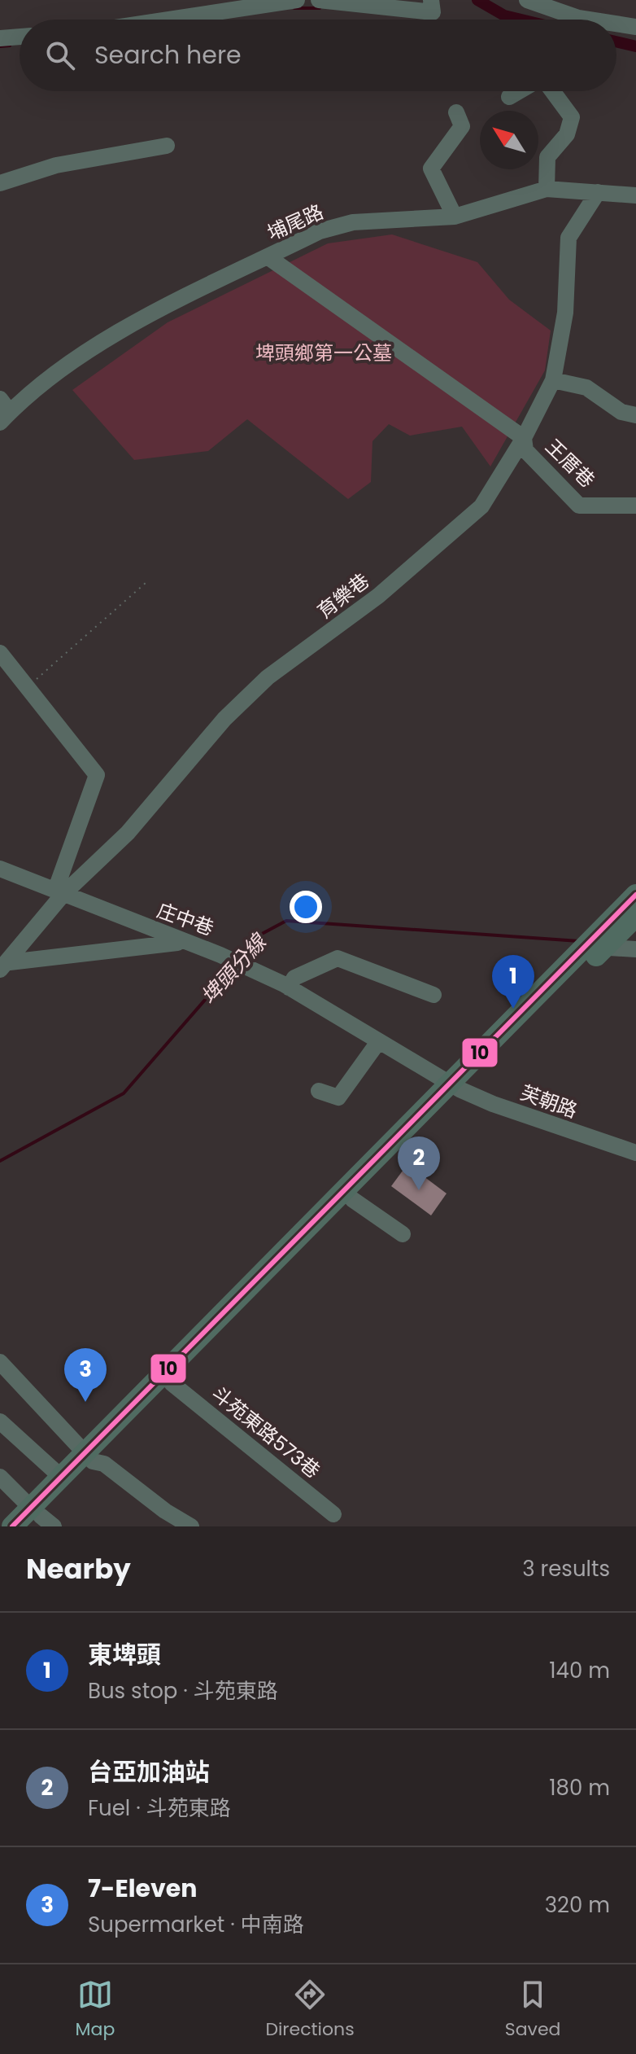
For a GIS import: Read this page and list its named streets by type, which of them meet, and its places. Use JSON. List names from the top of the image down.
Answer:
{
  "streets": {
    "street": [
      "埔尾路",
      "王厝巷",
      "育樂巷",
      "庄中巷",
      "芙朝路",
      "斗苑東路573巷"
    ]
  },
  "crossings": [
    ["埔尾路", "育樂巷"],
    ["王厝巷", "育樂巷"],
    ["育樂巷", "庄中巷"],
    ["庄中巷", "芙朝路"]
  ],
  "water": ["埤頭分線"],
  "parks": ["埤頭鄉第一公墓"],
  "lines": ["transit line 10"],
  "north": "top left",
  "page": {
    "search": "Search here",
    "pins": ["1", "2", "3"],
    "heading": ["Nearby", "3 results"],
    "list": [
      {
        "mark": "1",
        "name": "東埤頭",
        "note": "Bus stop · 斗苑東路",
        "value": "140 m"
      },
      {
        "mark": "2",
        "name": "台亞加油站",
        "note": "Fuel · 斗苑東路",
        "value": "180 m"
      },
      {
        "mark": "3",
        "name": "7-Eleven",
        "note": "Supermarket · 中南路",
        "value": "320 m"
      }
    ],
    "nav": ["Map", "Directions", "Saved"]
  }
}
